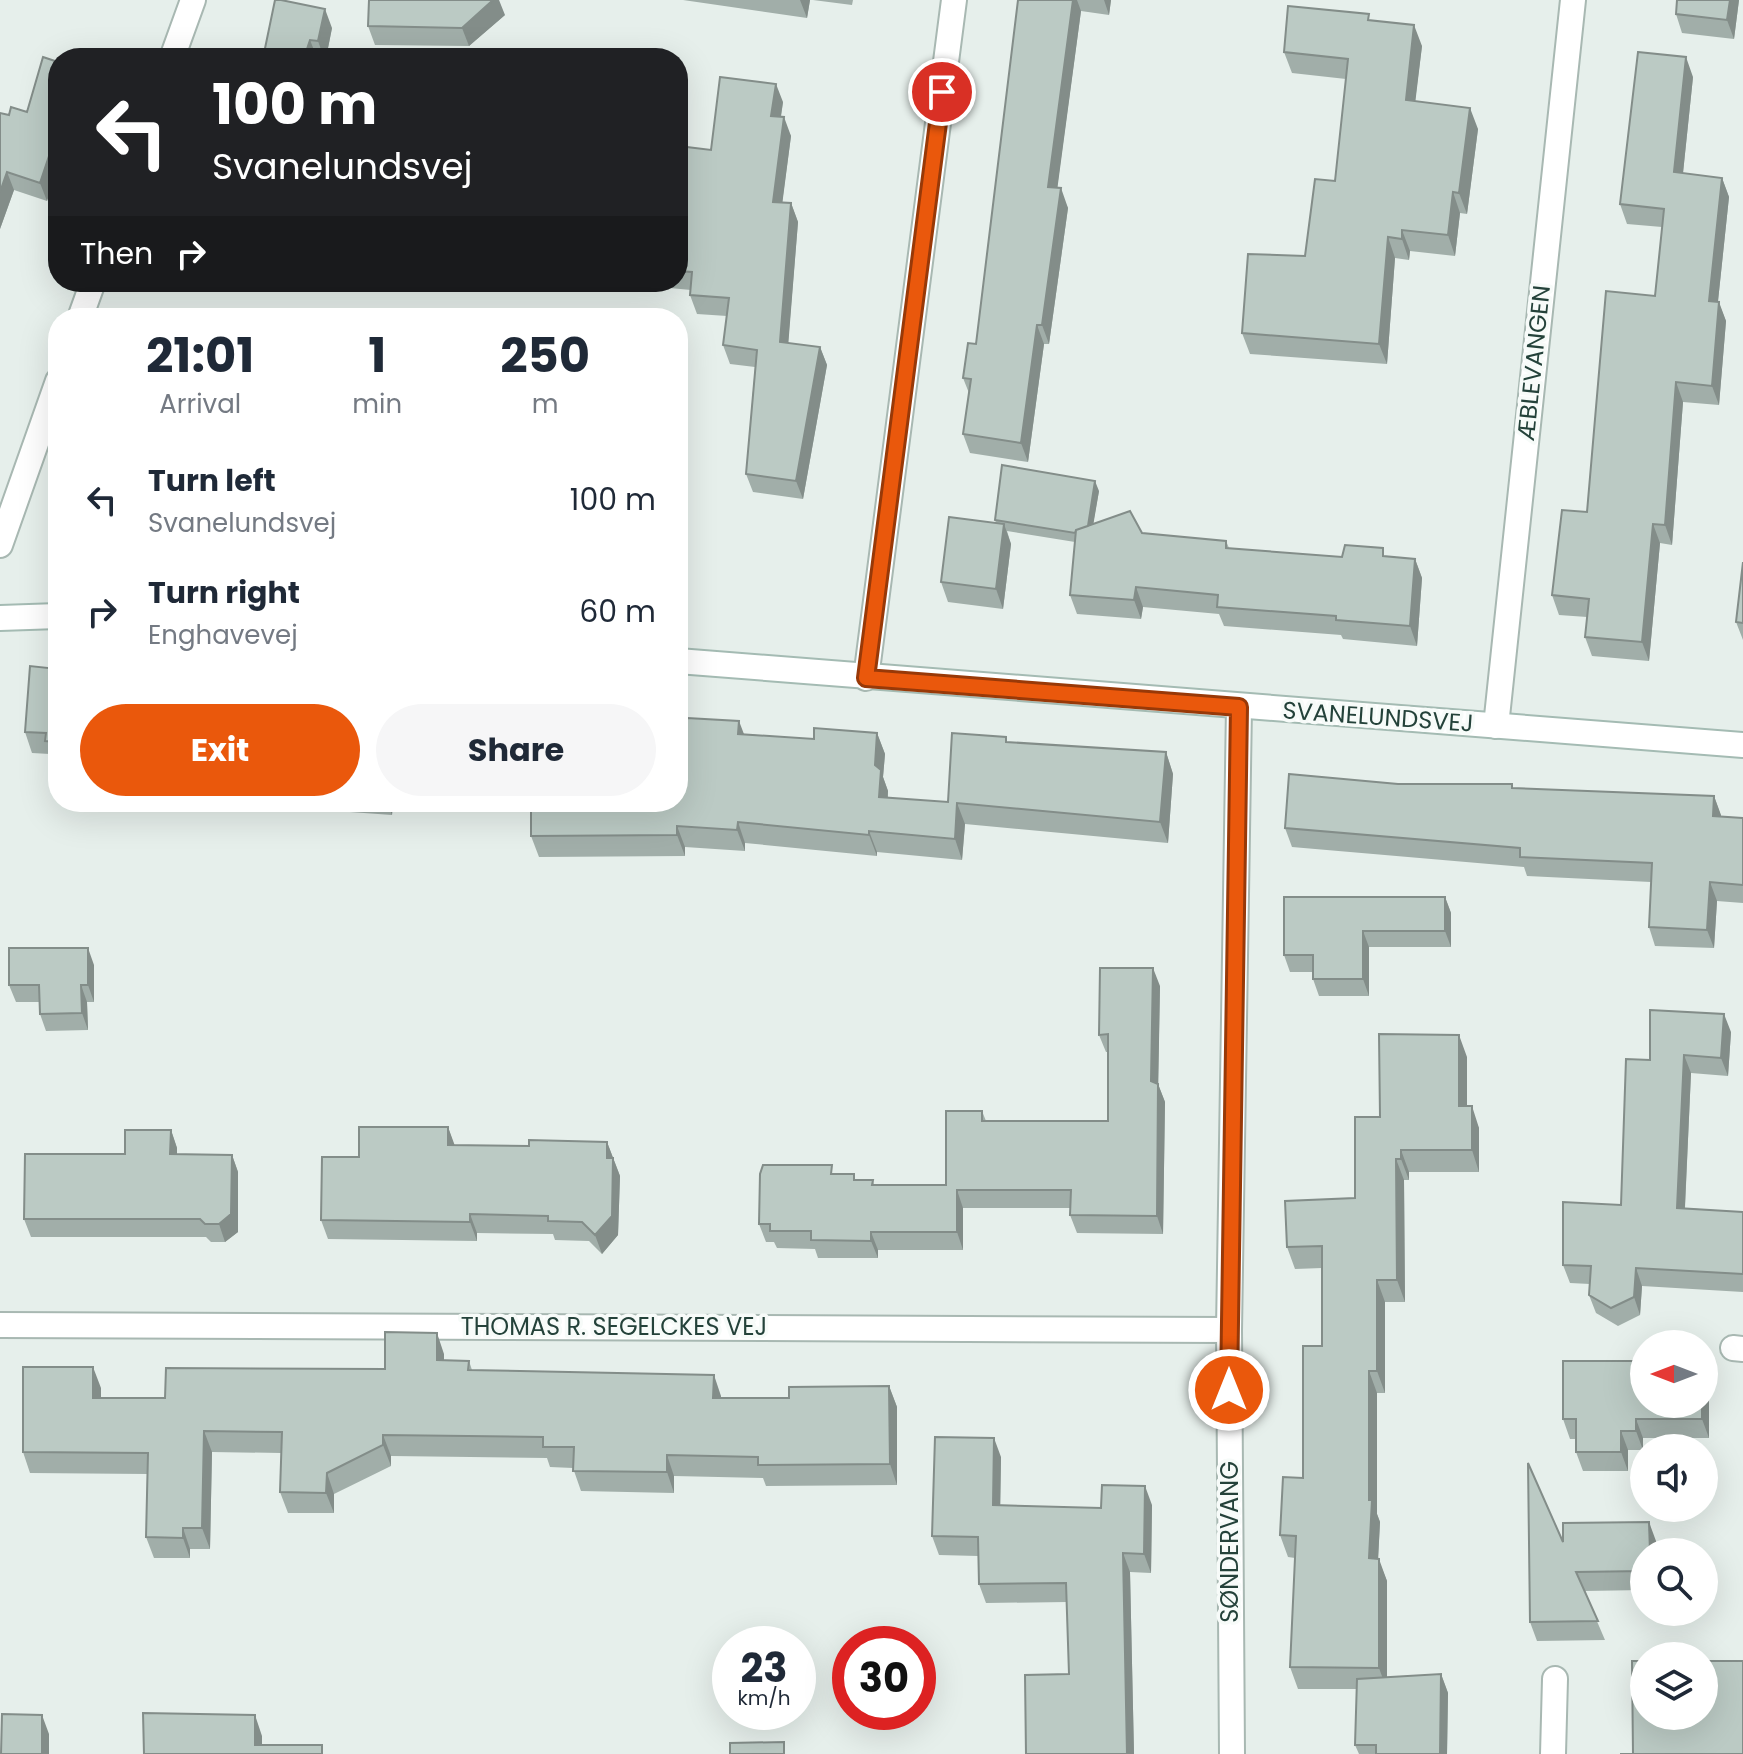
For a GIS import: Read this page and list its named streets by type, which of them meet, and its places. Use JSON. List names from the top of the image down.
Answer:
{
  "streets": {
    "street": [
      "ÆBLEVANGEN",
      "SVANELUNDSVEJ",
      "THOMAS R. SEGELCKES VEJ",
      "SØNDERVANG"
    ]
  },
  "crossings": [
    ["ÆBLEVANGEN", "SVANELUNDSVEJ"],
    ["SVANELUNDSVEJ", "SØNDERVANG"],
    ["THOMAS R. SEGELCKES VEJ", "SØNDERVANG"]
  ],
  "north": "left",
  "page": {
    "turn": ["100 m", "Svanelundsvej"],
    "then": "Then",
    "eta": [
      "21:01",
      "Arrival",
      "1",
      "min",
      "250",
      "m"
    ],
    "list": [
      {
        "name": "Turn left",
        "note": "Svanelundsvej",
        "value": "100 m"
      },
      {
        "name": "Turn right",
        "note": "Enghavevej",
        "value": "60 m"
      }
    ],
    "buttons": ["Exit", "Share"],
    "speed": "23 km/h",
    "limit": "30"
  }
}
